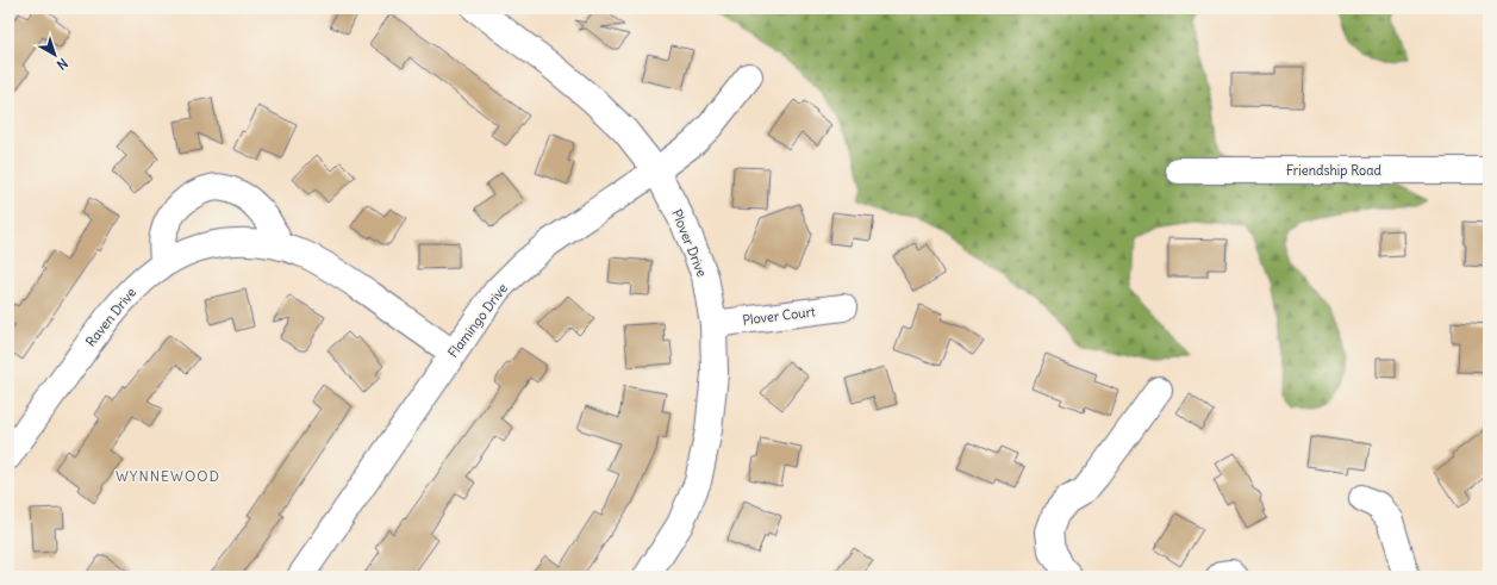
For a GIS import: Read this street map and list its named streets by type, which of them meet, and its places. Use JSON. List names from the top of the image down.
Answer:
{
  "streets": {
    "street": [
      "Friendship Road",
      "Plover Drive",
      "Plover Court",
      "Raven Drive",
      "Flamingo Drive"
    ]
  },
  "crossings": [
    ["Plover Drive", "Plover Court"],
    ["Plover Drive", "Flamingo Drive"],
    ["Raven Drive", "Flamingo Drive"]
  ],
  "districts": ["WYNNEWOOD"],
  "north": "bottom right"
}
